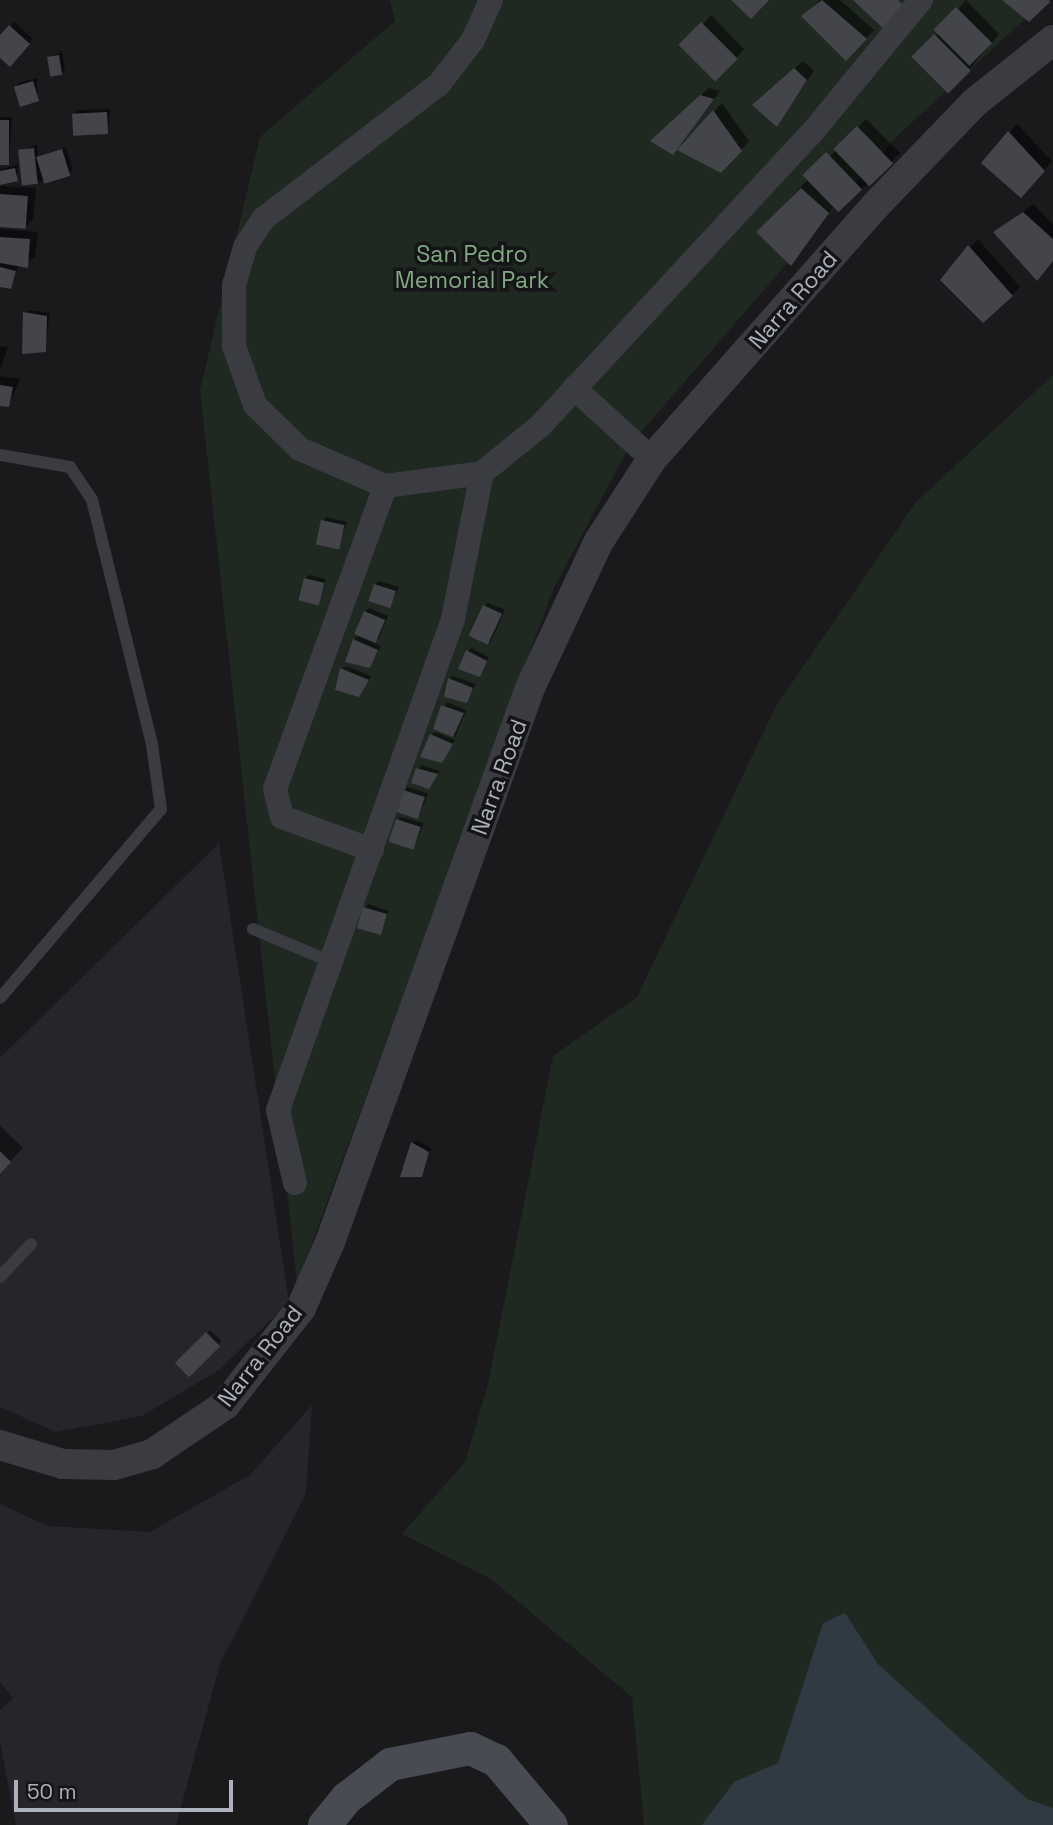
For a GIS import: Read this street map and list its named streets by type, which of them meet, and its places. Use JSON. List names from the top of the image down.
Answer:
{
  "streets": {
    "street": ["Narra Road"]
  },
  "parks": ["San Pedro Memorial Park"],
  "scale_bar": "50 m"
}
